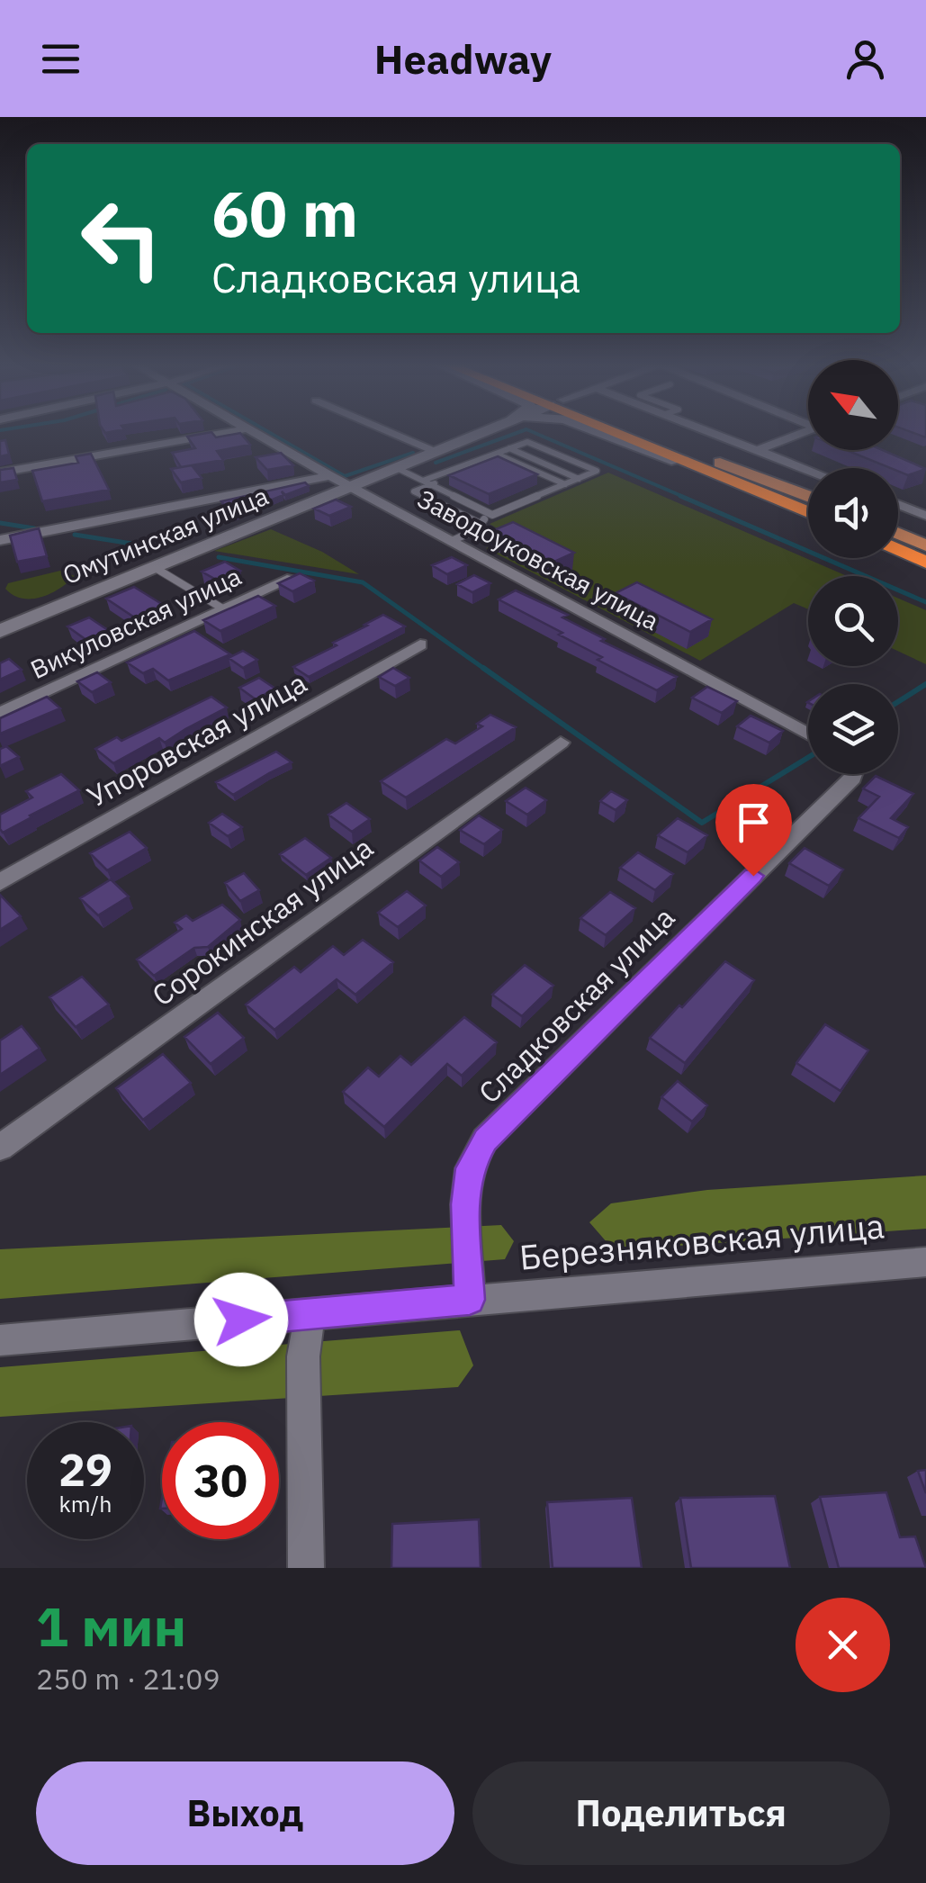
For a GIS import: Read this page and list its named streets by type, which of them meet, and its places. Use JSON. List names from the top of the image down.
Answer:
{
  "streets": {
    "street": [
      "Омутинская улица",
      "Заводоуковская улица",
      "Викуловская улица",
      "Упоровская улица",
      "Сорокинская улица",
      "Сладковская улица",
      "Березняковская улица"
    ]
  },
  "crossings": [
    ["Омутинская улица", "Заводоуковская улица"],
    ["Сладковская улица", "Березняковская улица"]
  ],
  "north": "top left",
  "page": {
    "header": "Headway",
    "turn": ["60 m", "Сладковская улица"],
    "speed": "29 km/h",
    "limit": "30",
    "heading": ["1 мин", "250 m · 21:09"],
    "buttons": ["Выход", "Поделиться"]
  }
}
